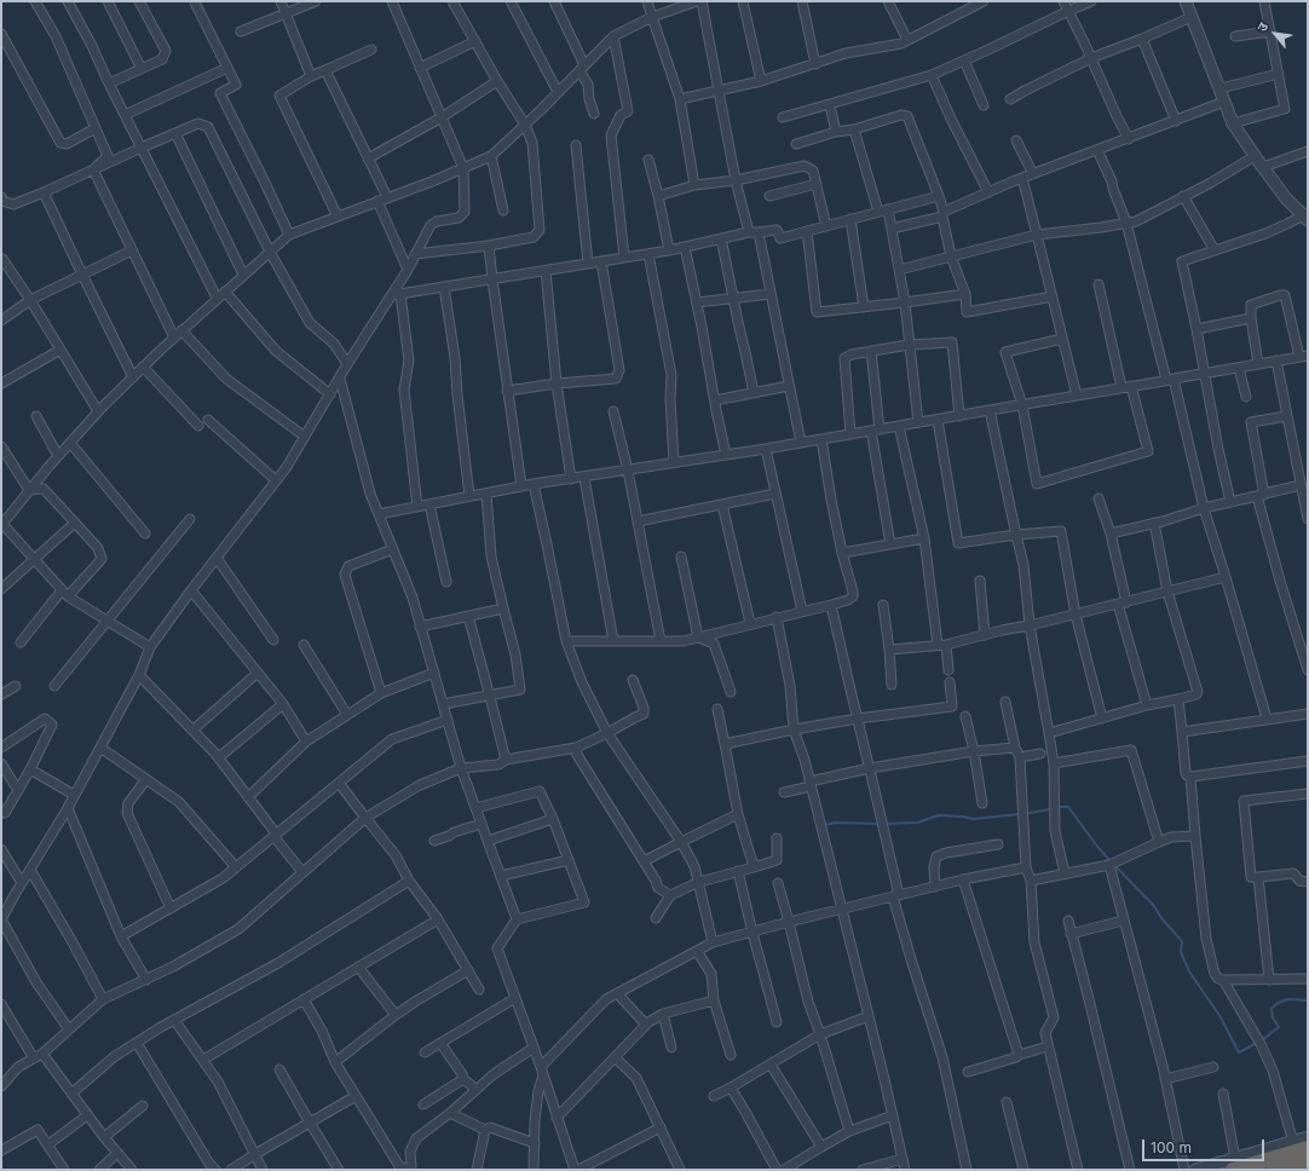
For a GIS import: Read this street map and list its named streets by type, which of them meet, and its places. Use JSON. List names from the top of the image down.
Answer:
{
  "scale_bar": "100 m",
  "north": "top left"
}
